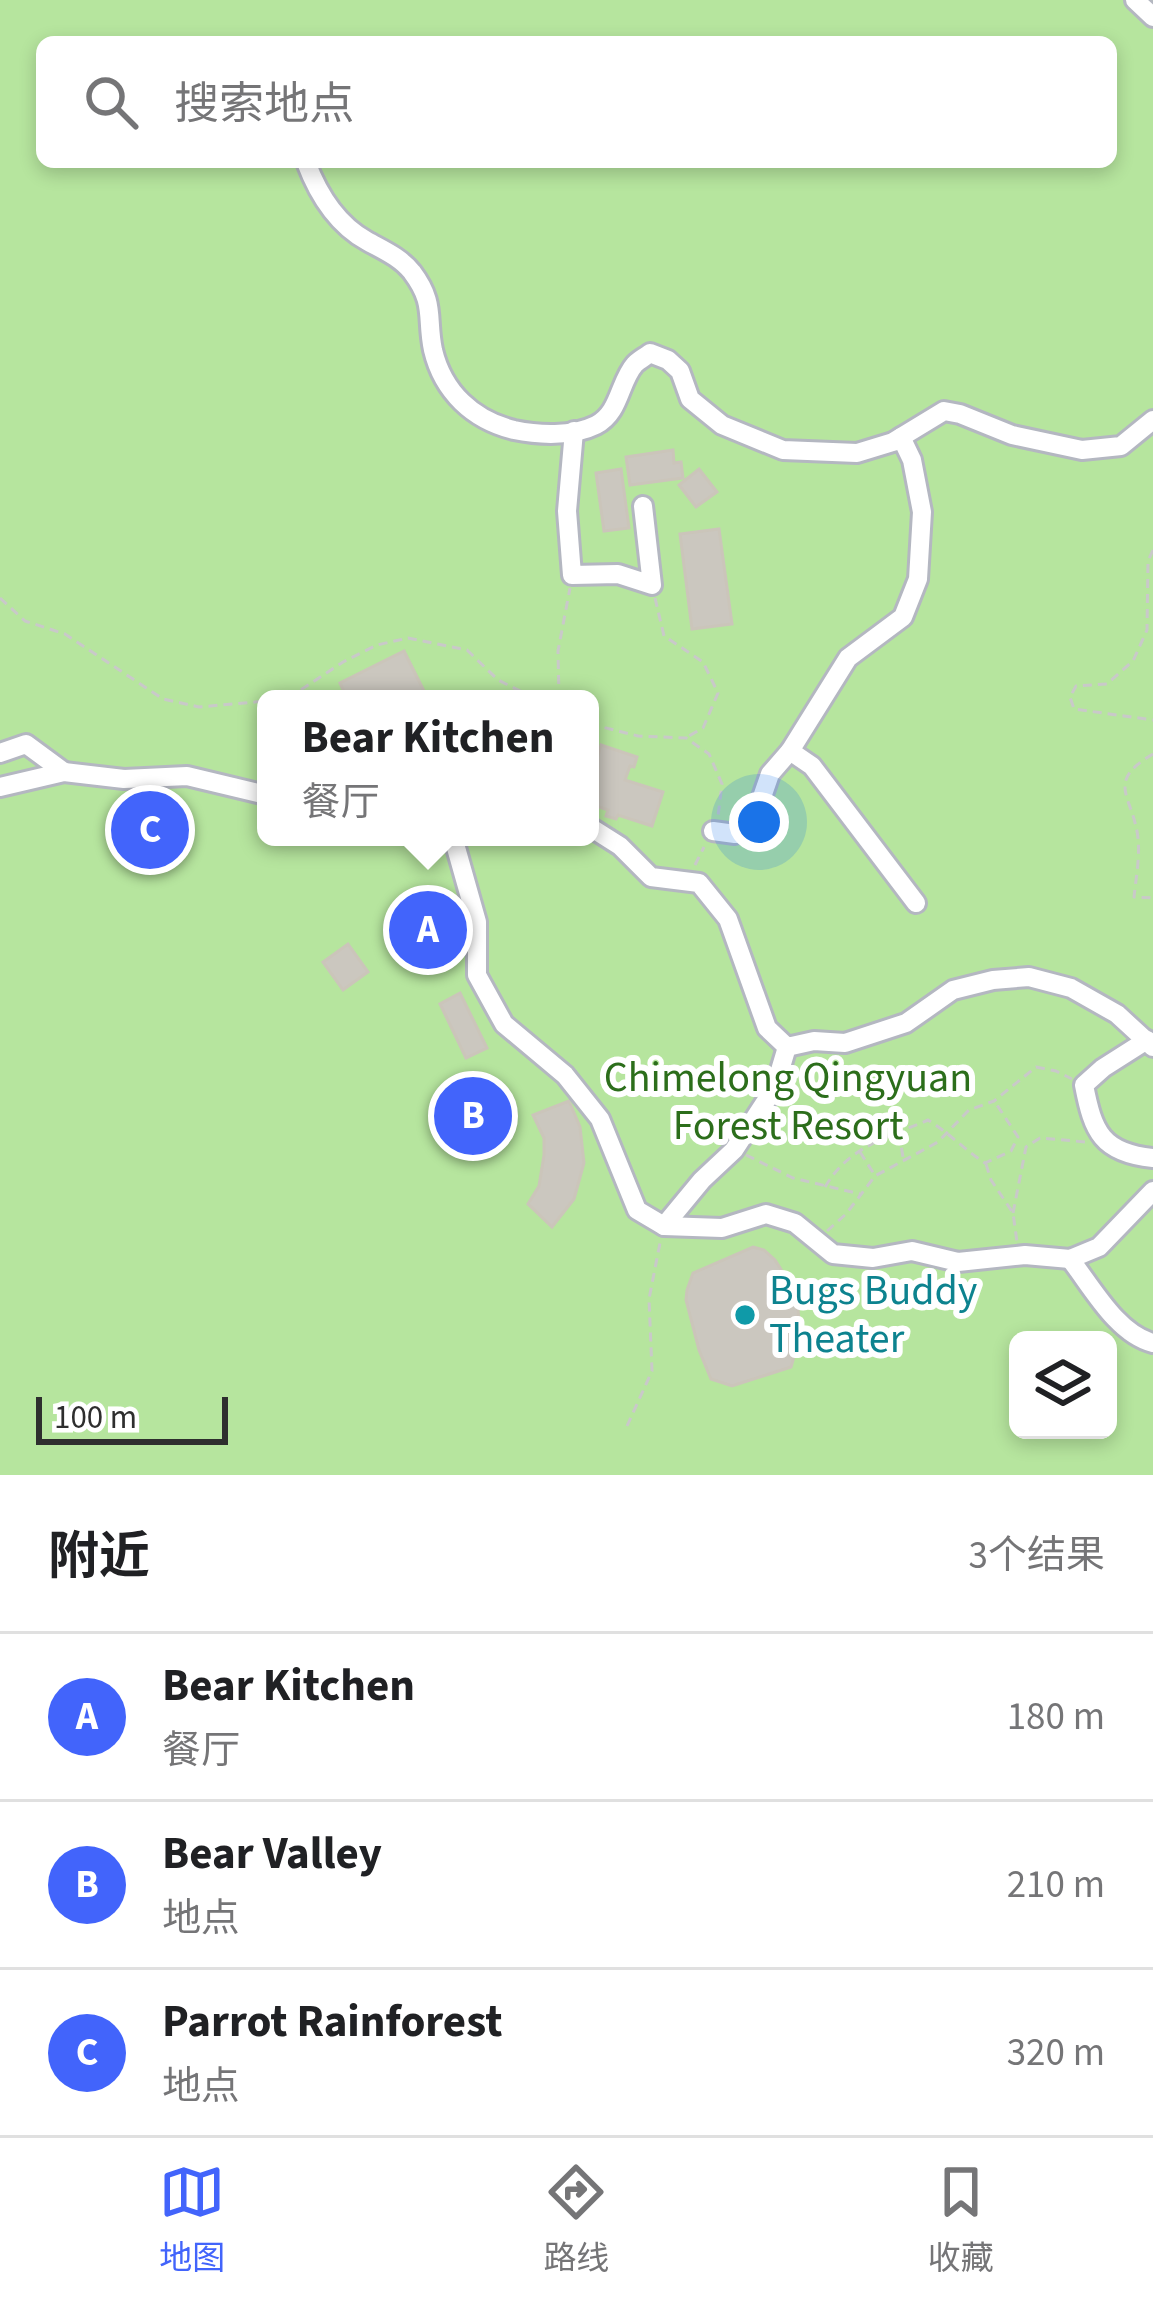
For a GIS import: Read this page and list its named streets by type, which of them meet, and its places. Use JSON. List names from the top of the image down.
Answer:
{
  "parks": ["Chimelong Qingyuan Forest Resort"],
  "places": ["Bugs Buddy Theater"],
  "scale_bar": "100 m",
  "page": {
    "search": "搜索地点",
    "popup": ["Bear Kitchen", "餐厅"],
    "pins": ["C", "A", "B"],
    "scale": "100 m",
    "heading": ["附近", "3个结果"],
    "list": [
      {
        "mark": "A",
        "name": "Bear Kitchen",
        "note": "餐厅",
        "value": "180 m"
      },
      {
        "mark": "B",
        "name": "Bear Valley",
        "note": "地点",
        "value": "210 m"
      },
      {
        "mark": "C",
        "name": "Parrot Rainforest",
        "note": "地点",
        "value": "320 m"
      }
    ],
    "nav": ["地图", "路线", "收藏"]
  }
}
